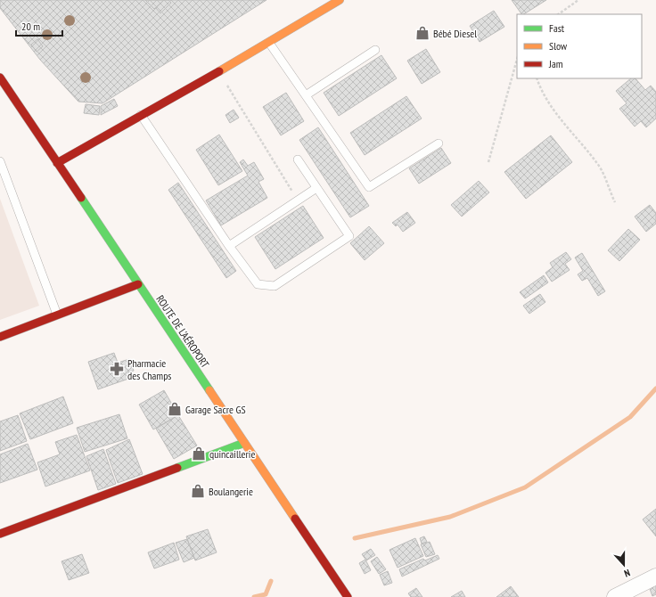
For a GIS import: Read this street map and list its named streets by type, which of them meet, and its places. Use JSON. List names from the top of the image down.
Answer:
{
  "streets": {
    "street": ["ROUTE DE L'AÉROPORT"]
  },
  "places": {
    "shop": [
      "Bébé Diesel",
      "Garage Sacre GS",
      "quincaillerie",
      "Boulangerie"
    ],
    "pharmacy": ["Pharmacie des Champs"]
  },
  "legend": ["Fast", "Slow", "Jam"],
  "scale_bar": "20 m",
  "north": "bottom"
}
